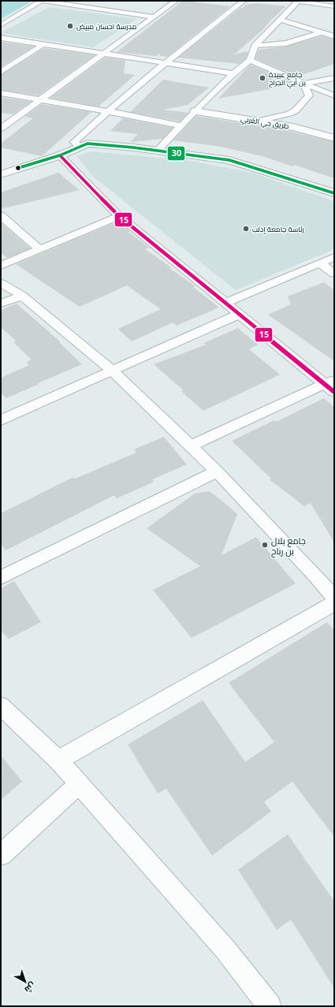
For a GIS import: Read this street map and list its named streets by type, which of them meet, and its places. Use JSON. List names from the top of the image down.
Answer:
{
  "streets": {
    "street": ["طريق حي الغربي"]
  },
  "places": [
    "مدرسة احسان مبيض",
    "جامع عبيدة بن أبي الجراح",
    "رئاسة جامعة إدلب",
    "جامع بلال بن رباح"
  ],
  "lines": ["transit line 30", "transit line 15"],
  "north": "bottom right"
}
